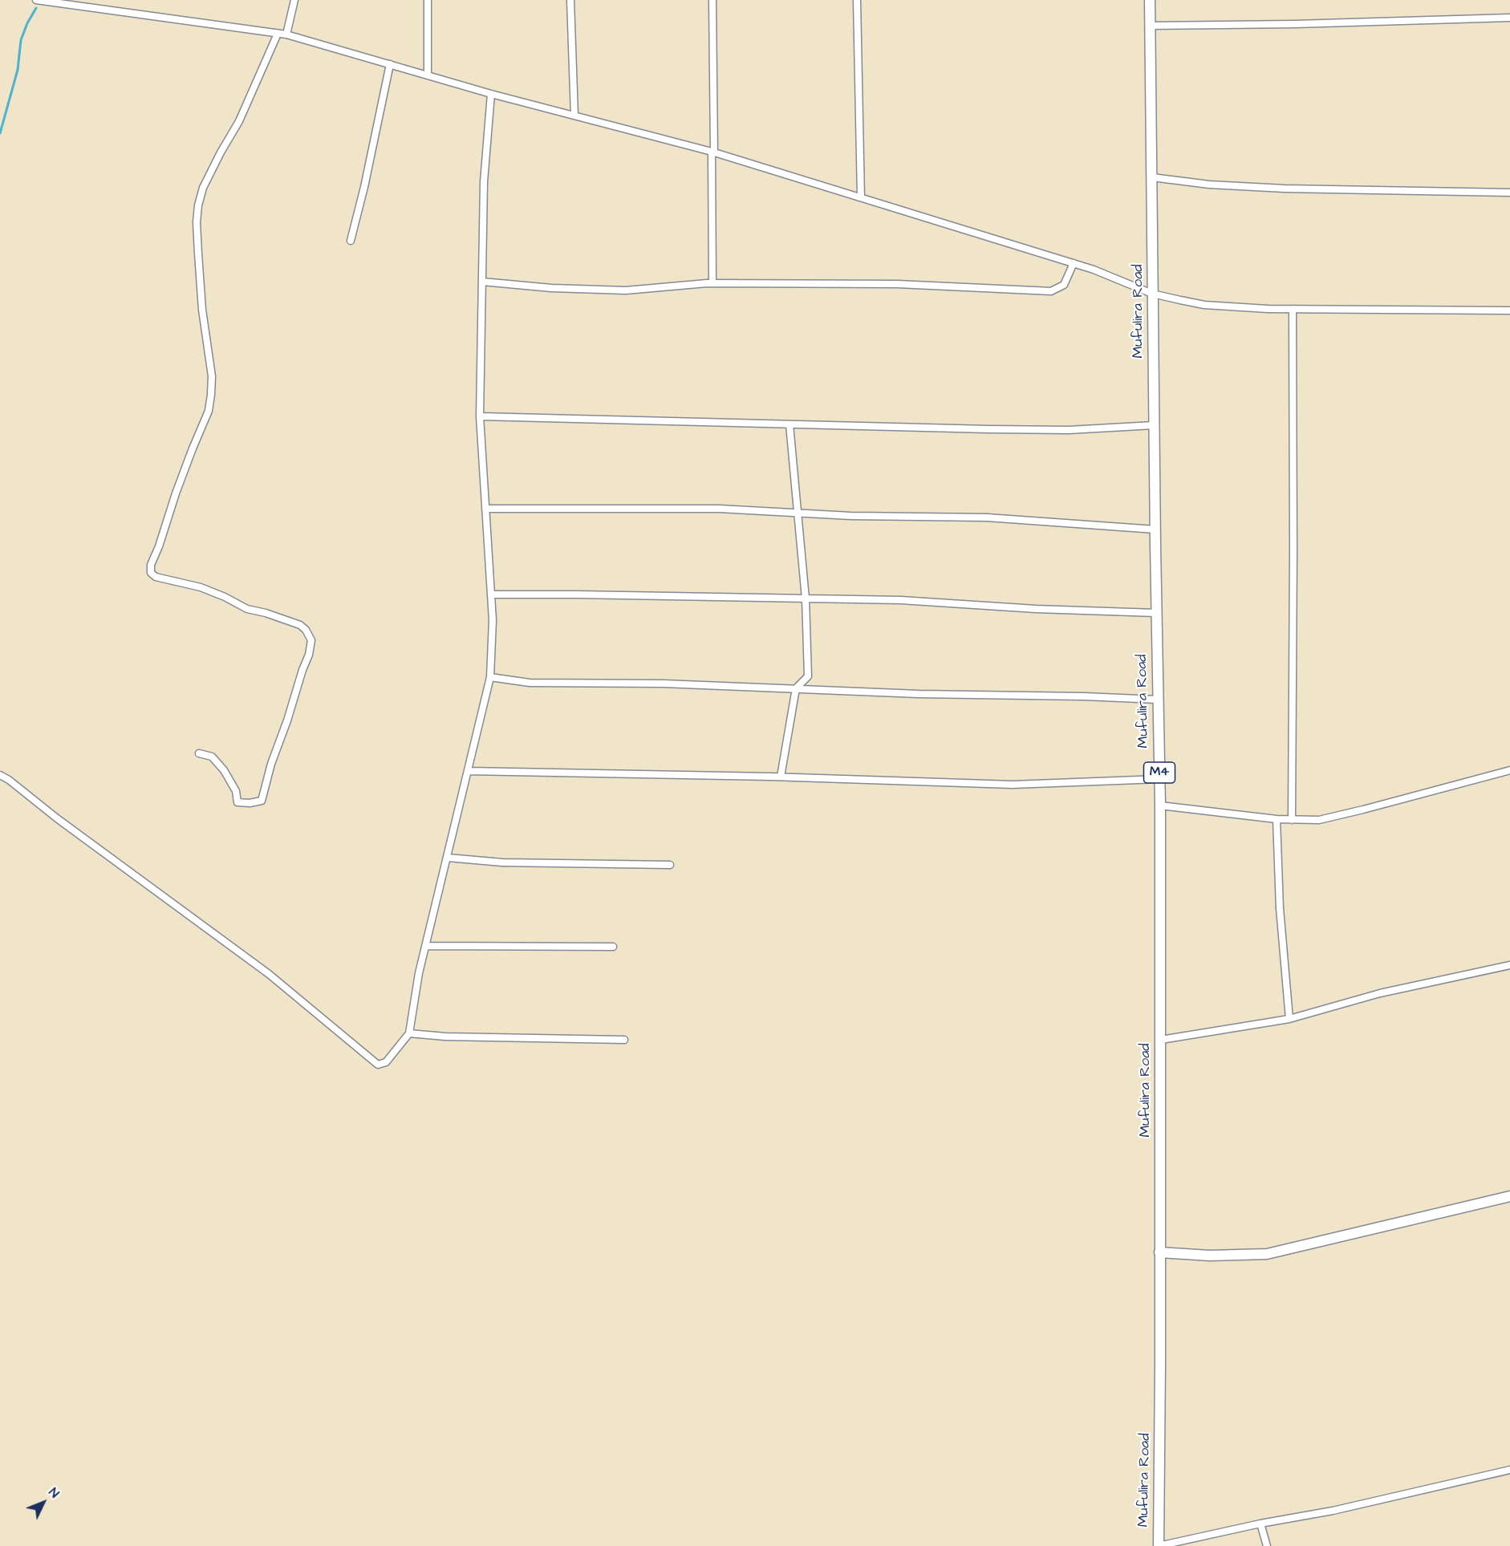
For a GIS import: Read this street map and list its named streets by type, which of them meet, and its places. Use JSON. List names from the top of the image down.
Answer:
{
  "streets": {
    "main road": ["Mufulira Road", "M4"]
  },
  "north": "top right"
}
